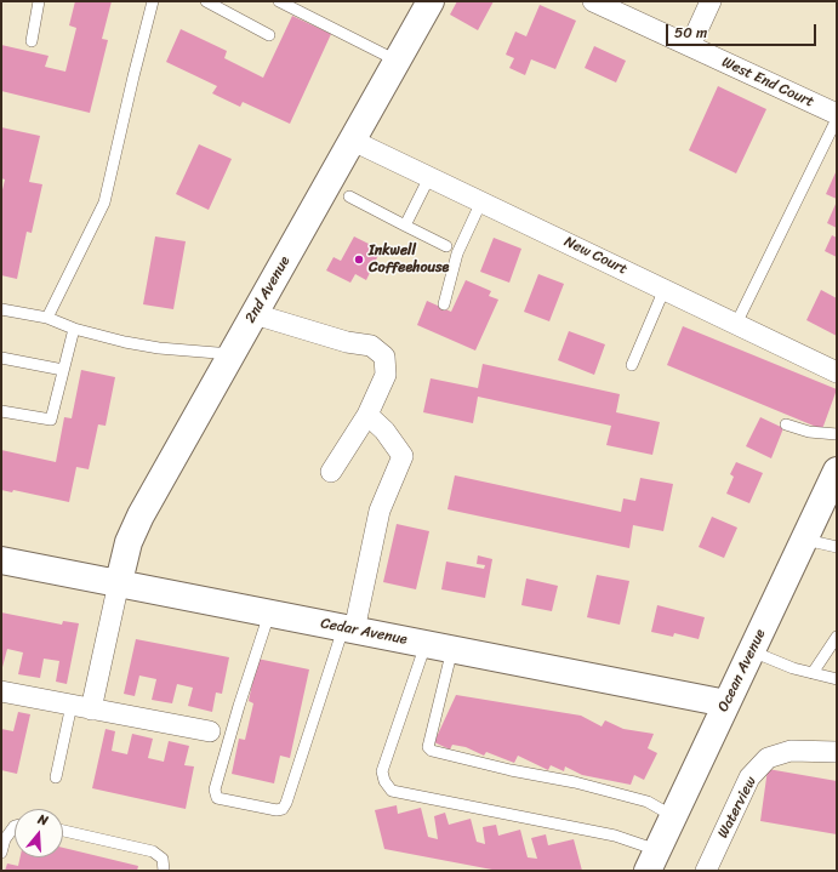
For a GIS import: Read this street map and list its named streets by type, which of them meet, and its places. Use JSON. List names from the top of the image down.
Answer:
{
  "streets": {
    "main road": ["2nd Avenue", "Cedar Avenue", "Ocean Avenue"],
    "street": ["West End Court", "New Court", "Waterview"]
  },
  "crossings": [
    ["New Court", "2nd Avenue"],
    ["2nd Avenue", "Cedar Avenue"],
    ["Cedar Avenue", "Ocean Avenue"]
  ],
  "places": ["Inkwell Coffeehouse"],
  "scale_bar": "50 m",
  "north": "top"
}
